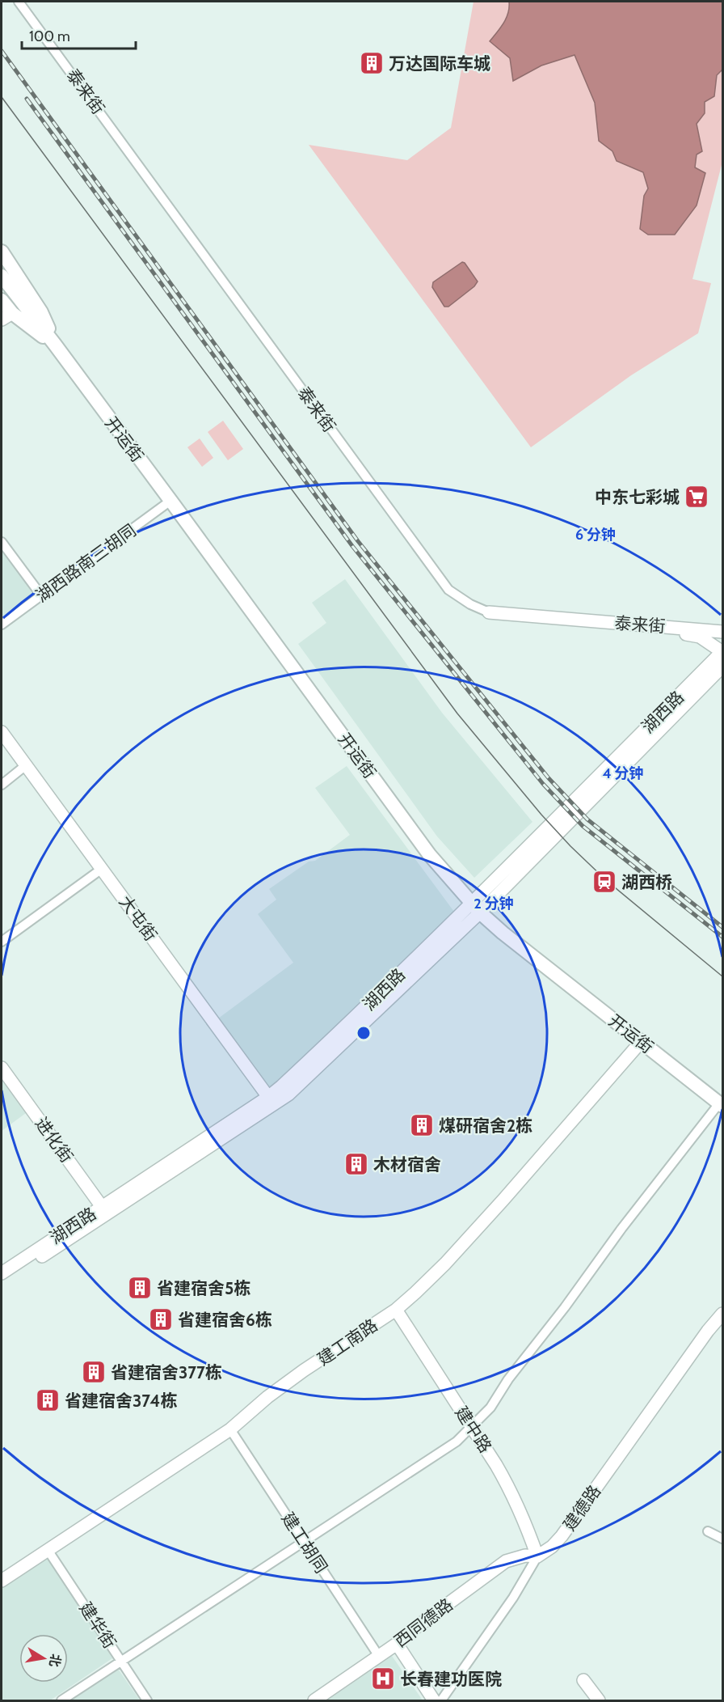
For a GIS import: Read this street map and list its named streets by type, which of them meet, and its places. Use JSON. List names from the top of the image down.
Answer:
{
  "streets": {
    "main road": ["开运街"],
    "street": [
      "泰来街",
      "湖西路南三胡同",
      "湖西路",
      "大屯街",
      "进化街",
      "建工南路",
      "建中路",
      "建德路",
      "建工胡同",
      "西同德路",
      "建华街"
    ]
  },
  "crossings": [
    ["开运街", "湖西路南三胡同"],
    ["开运街", "湖西路"],
    ["开运街", "建工南路"],
    ["湖西路", "大屯街"],
    ["湖西路", "进化街"],
    ["建工南路", "建中路"],
    ["建工南路", "建工胡同"],
    ["建工南路", "建华街"],
    ["建中路", "建德路"],
    ["建中路", "西同德路"],
    ["建德路", "西同德路"],
    ["建工胡同", "西同德路"]
  ],
  "places": {
    "building": [
      "万达国际车城",
      "煤研宿舍2栋",
      "木材宿舍",
      "省建宿舍5栋",
      "省建宿舍6栋",
      "省建宿舍377栋",
      "省建宿舍374栋"
    ],
    "supermarket": ["中东七彩城"],
    "station": ["湖西桥"],
    "hospital": ["长春建功医院"]
  },
  "scale_bar": "100 m",
  "north": "right",
  "rings": ["6 分钟", "4 分钟", "2 分钟"]
}
